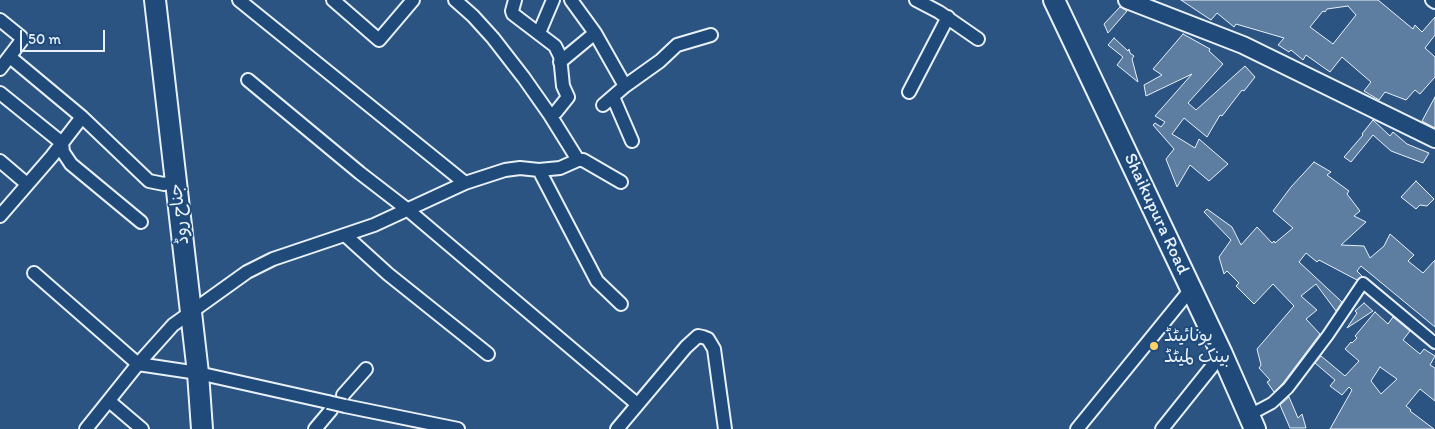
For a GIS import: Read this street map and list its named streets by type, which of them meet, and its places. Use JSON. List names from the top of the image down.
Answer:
{
  "streets": {
    "main road": ["جناح روڈ", "Shaikupura Road"]
  },
  "places": ["یونائیٹڈ بینک لمیٹڈ"],
  "scale_bar": "50 m"
}
